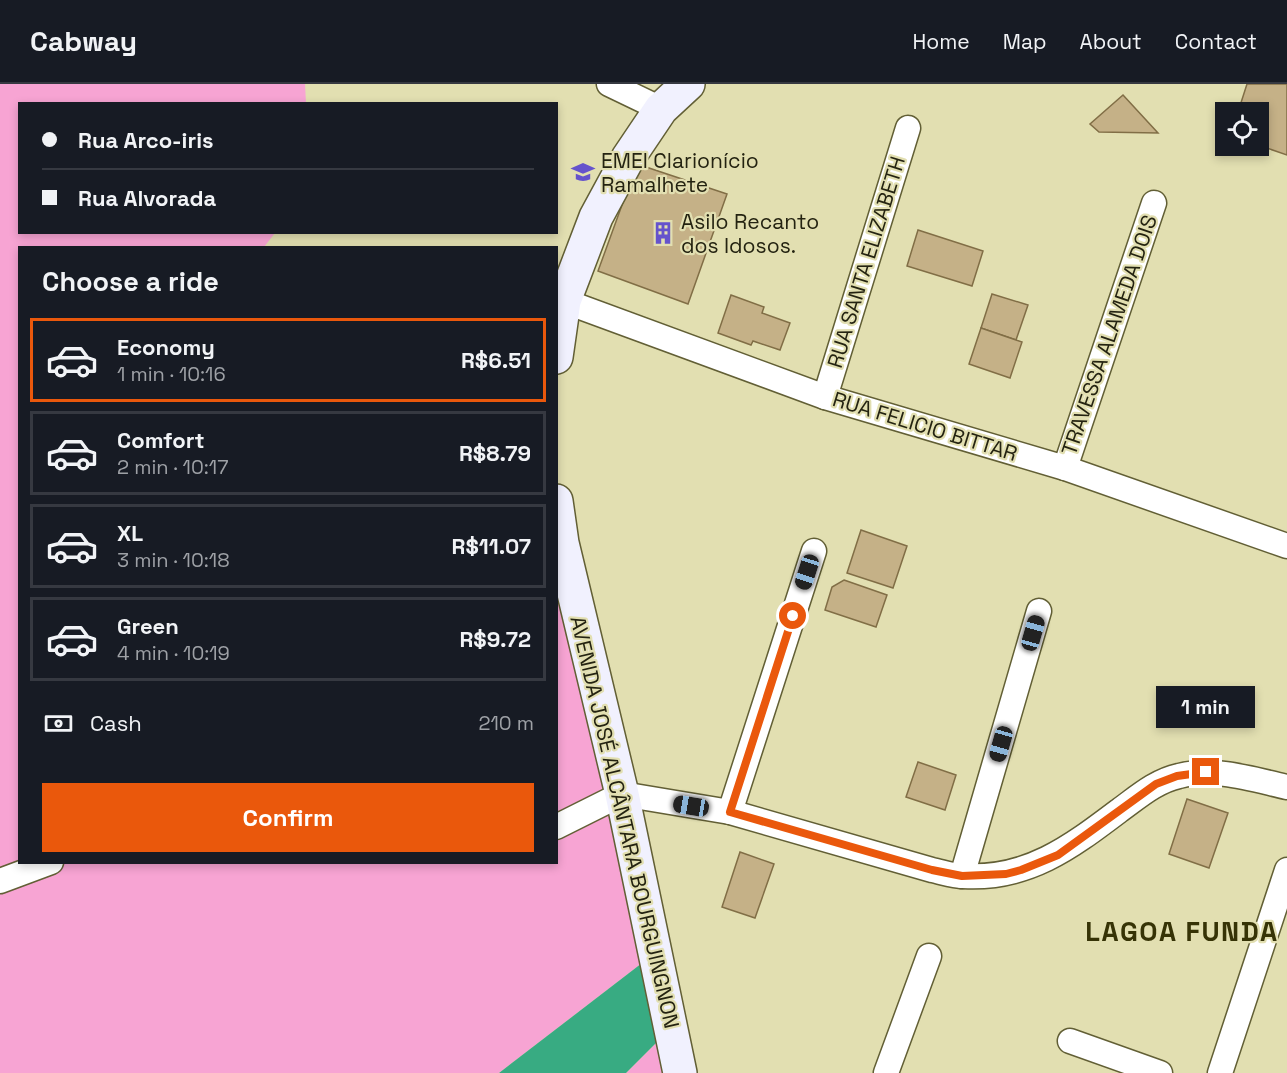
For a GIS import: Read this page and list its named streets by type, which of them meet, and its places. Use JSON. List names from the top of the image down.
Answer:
{
  "streets": {
    "street": [
      "RUA SANTA ELIZABETH",
      "TRAVESSA ALAMEDA DOIS",
      "RUA FELICIO BITTAR",
      "AVENIDA JOSÉ ALCÂNTARA BOURGUINGNON"
    ]
  },
  "crossings": [
    ["RUA SANTA ELIZABETH", "RUA FELICIO BITTAR"],
    ["TRAVESSA ALAMEDA DOIS", "RUA FELICIO BITTAR"]
  ],
  "districts": ["LAGOA FUNDA"],
  "places": {
    "school or university": ["EMEI Clarionício Ramalhete"],
    "building": ["Asilo Recanto dos Idosos."]
  },
  "page": {
    "header": "Cabway",
    "nav": [
      "Home",
      "Map",
      "About",
      "Contact"
    ],
    "banner": ["Rua Arco-iris", "Rua Alvorada"],
    "heading": "Choose a ride",
    "list": [
      {
        "name": "Economy",
        "note": "1 min · 10:16",
        "value": "R$6.51"
      },
      {
        "name": "Comfort",
        "note": "2 min · 10:17",
        "value": "R$8.79"
      },
      {
        "name": "XL",
        "note": "3 min · 10:18",
        "value": "R$11.07"
      },
      {
        "name": "Green",
        "note": "4 min · 10:19",
        "value": "R$9.72"
      }
    ],
    "bubble": "1 min",
    "pay": ["Cash", "210 m"],
    "buttons": "Confirm"
  }
}
